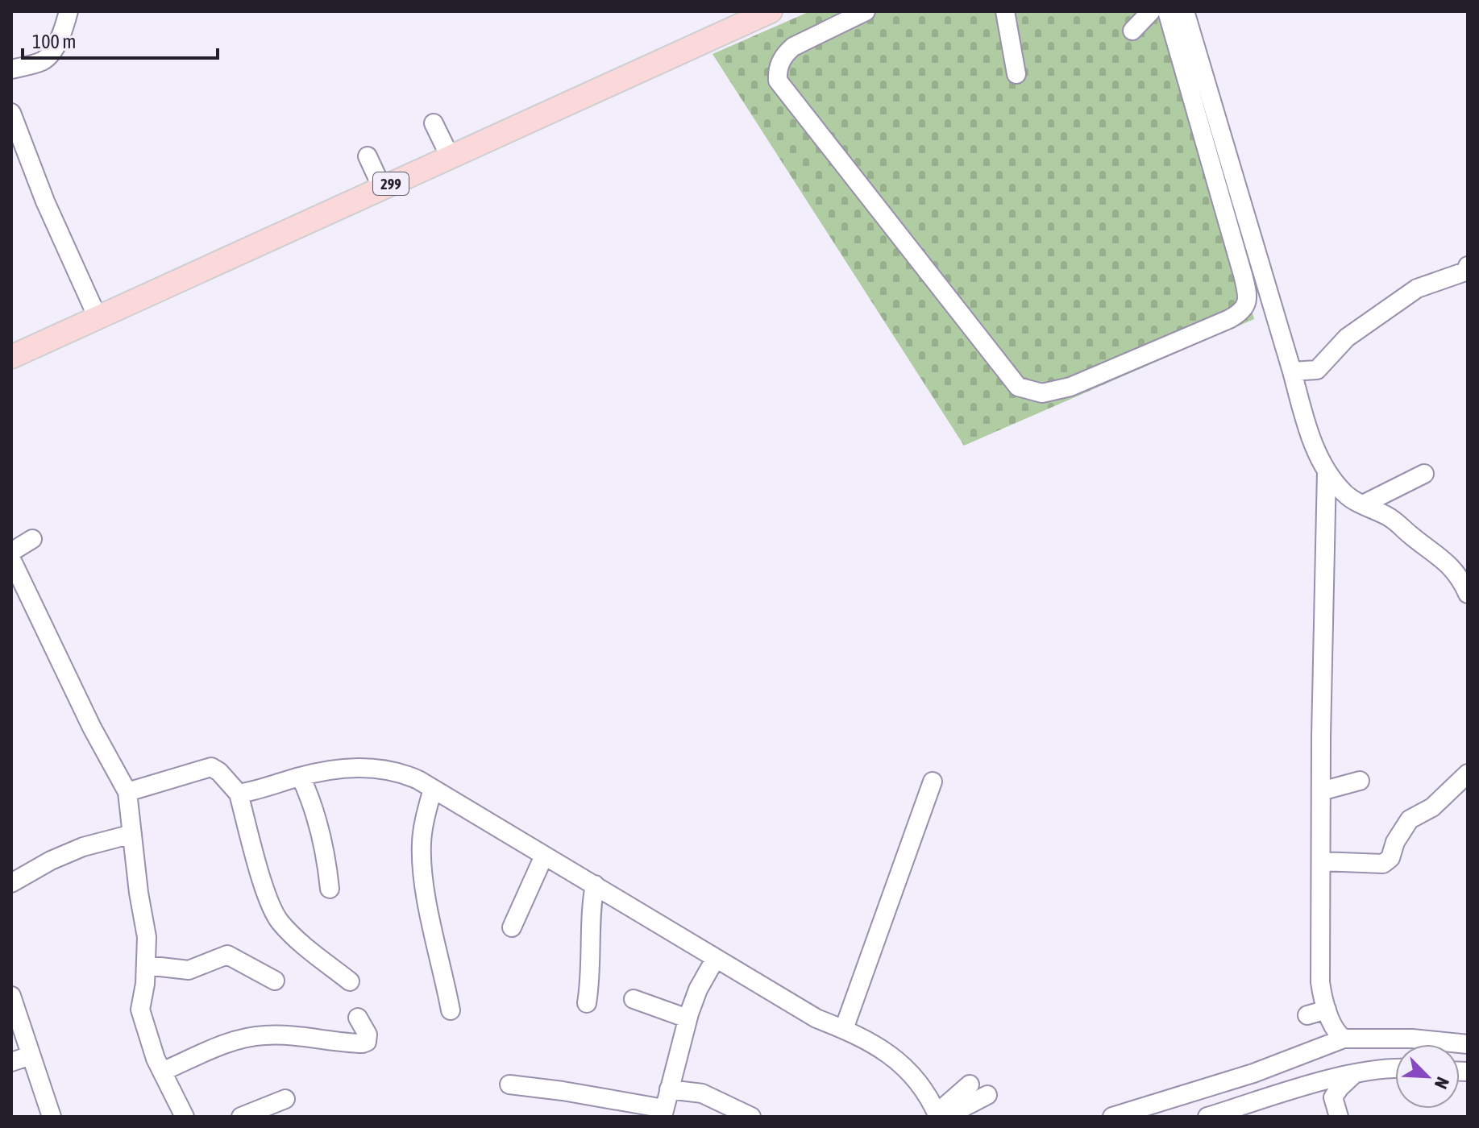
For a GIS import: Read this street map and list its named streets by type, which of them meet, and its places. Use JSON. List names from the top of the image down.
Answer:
{
  "streets": {
    "main road": ["299"]
  },
  "scale_bar": "100 m",
  "north": "bottom right"
}
